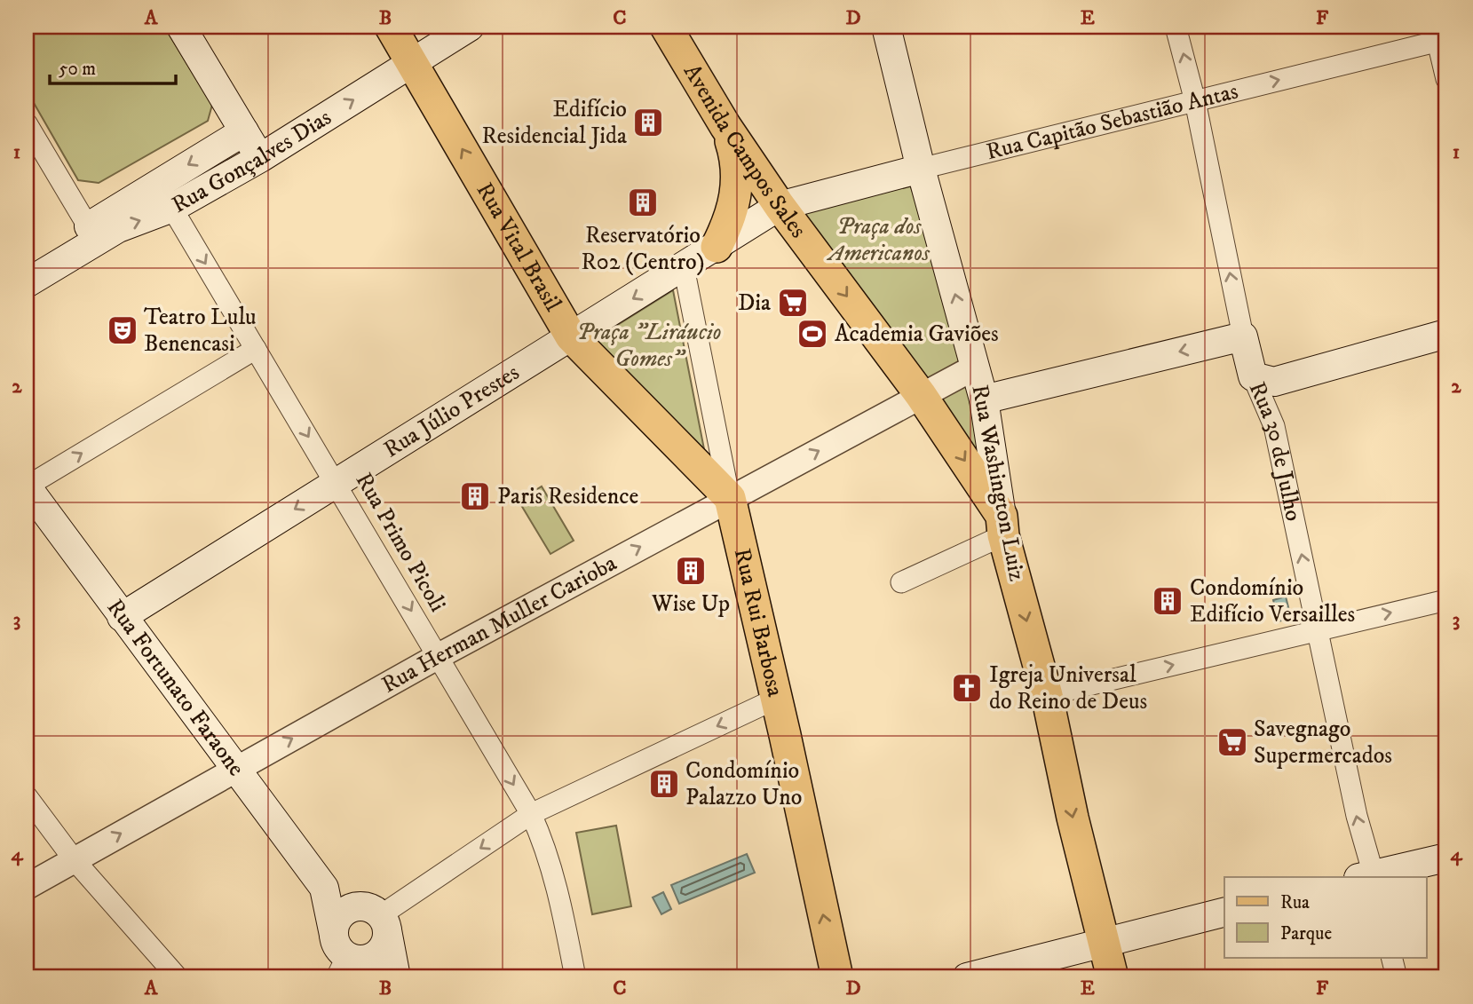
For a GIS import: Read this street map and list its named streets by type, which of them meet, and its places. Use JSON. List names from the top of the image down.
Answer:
{
  "streets": {
    "main road": [
      "Rua Capitão Sebastião Antas",
      "Avenida Campos Sales",
      "Rua Gonçalves Dias",
      "Rua Vital Brasil",
      "Rua Júlio Prestes",
      "Rua 30 de Julho",
      "Rua Washington Luiz",
      "Rua Rui Barbosa",
      "Rua Fortunato Faraone"
    ],
    "street": ["Rua Primo Picoli", "Rua Herman Muller Carioba"]
  },
  "crossings": [
    ["Rua Capitão Sebastião Antas", "Avenida Campos Sales"],
    ["Rua Capitão Sebastião Antas", "Rua Júlio Prestes"],
    ["Rua Capitão Sebastião Antas", "Rua 30 de Julho"],
    ["Rua Capitão Sebastião Antas", "Rua Washington Luiz"],
    ["Avenida Campos Sales", "Rua Júlio Prestes"],
    ["Avenida Campos Sales", "Rua Washington Luiz"],
    ["Avenida Campos Sales", "Rua Herman Muller Carioba"],
    ["Rua Gonçalves Dias", "Rua Vital Brasil"],
    ["Rua Gonçalves Dias", "Rua Primo Picoli"],
    ["Rua Vital Brasil", "Rua Júlio Prestes"],
    ["Rua Vital Brasil", "Rua Herman Muller Carioba"],
    ["Rua Vital Brasil", "Rua Rui Barbosa"],
    ["Rua Júlio Prestes", "Rua Primo Picoli"],
    ["Rua Júlio Prestes", "Rua Rui Barbosa"],
    ["Rua Júlio Prestes", "Rua Fortunato Faraone"],
    ["Rua Washington Luiz", "Rua Herman Muller Carioba"],
    ["Rua Primo Picoli", "Rua Herman Muller Carioba"],
    ["Rua Herman Muller Carioba", "Rua Rui Barbosa"],
    ["Rua Herman Muller Carioba", "Rua Fortunato Faraone"]
  ],
  "one_way": [
    "Rua Capitão Sebastião Antas",
    "Avenida Campos Sales",
    "Rua Vital Brasil",
    "Rua Júlio Prestes",
    "Rua 30 de Julho",
    "Rua Primo Picoli",
    "Rua Rui Barbosa"
  ],
  "parks": ["Praça dos Americanos", "Praça \"Liráucio Gomes\""],
  "places": {
    "building": [
      "Edifício Residencial Jida",
      "Reservatório R02 (Centro)",
      "Paris Residence",
      "Wise Up",
      "Condomínio Edifício Versailles",
      "Condomínio Palazzo Uno"
    ],
    "supermarket": ["Dia", "Savegnago Supermercados"],
    "theatre": ["Teatro Lulu Benencasi"],
    "sports": ["Academia Gaviões"],
    "church": ["Igreja Universal do Reino de Deus"]
  },
  "legend": ["Rua", "Parque"],
  "scale_bar": "50 m",
  "grid": {
    "columns": [
      "A",
      "B",
      "C",
      "D",
      "E",
      "F"
    ],
    "rows": [
      "1",
      "2",
      "3",
      "4"
    ]
  }
}
